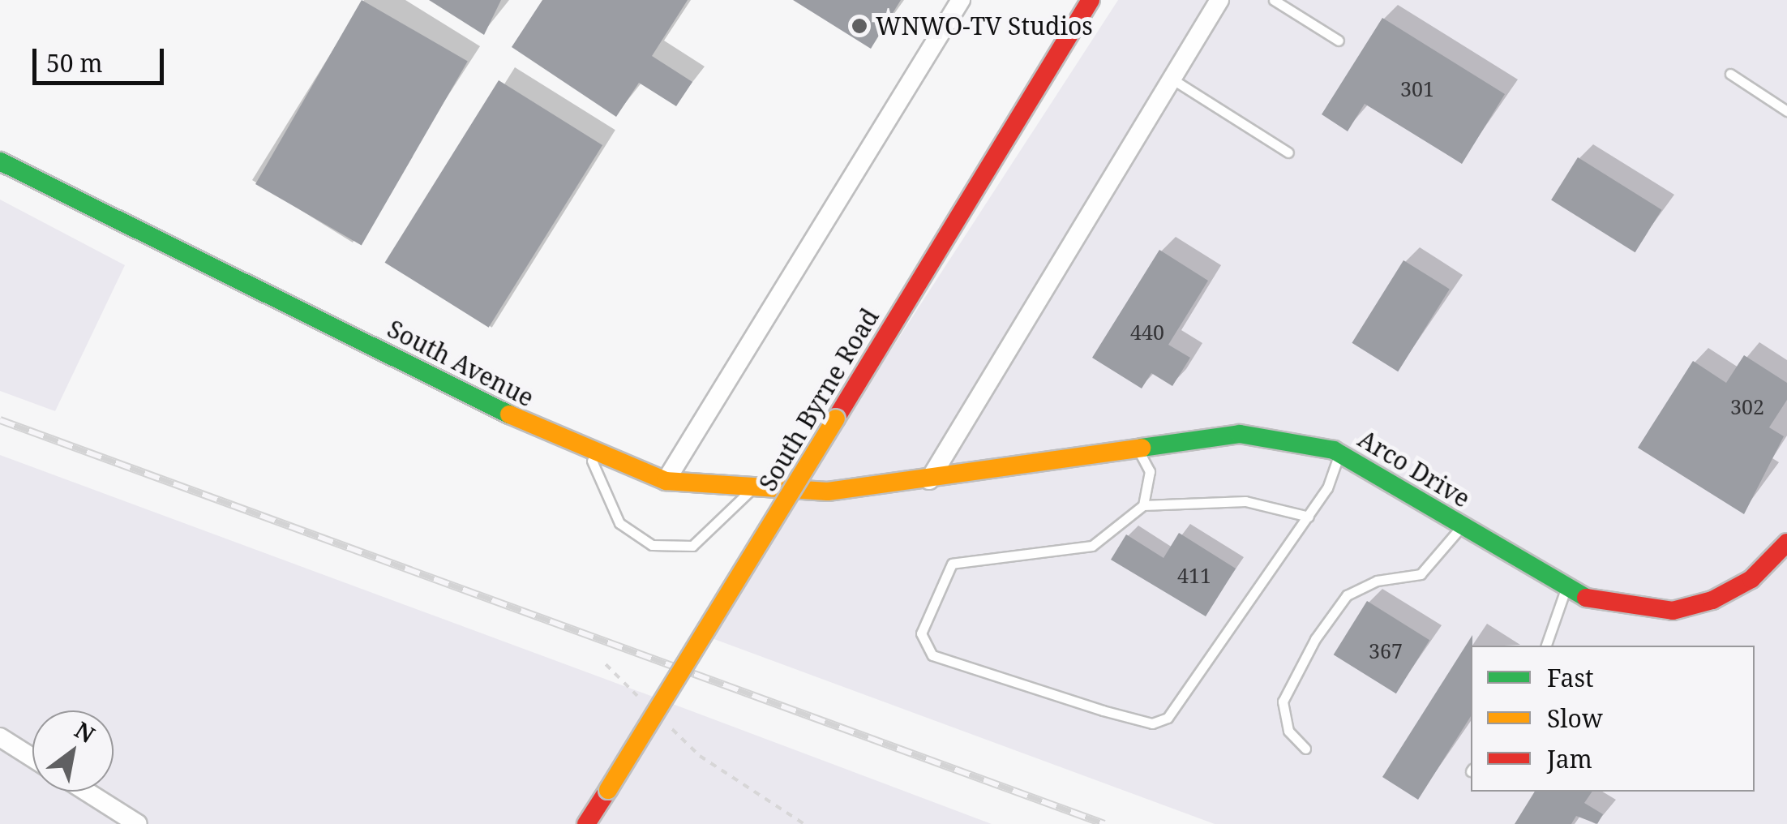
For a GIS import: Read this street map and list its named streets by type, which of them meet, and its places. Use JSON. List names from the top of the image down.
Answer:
{
  "streets": {
    "street": ["South Avenue", "South Byrne Road", "Arco Drive"]
  },
  "crossings": [
    ["South Avenue", "Arco Drive"]
  ],
  "places": ["WNWO-TV Studios"],
  "house_numbers": [
    "301",
    "440",
    "302",
    "411",
    "367"
  ],
  "legend": ["Fast", "Slow", "Jam"],
  "scale_bar": "50 m",
  "north": "top right"
}
